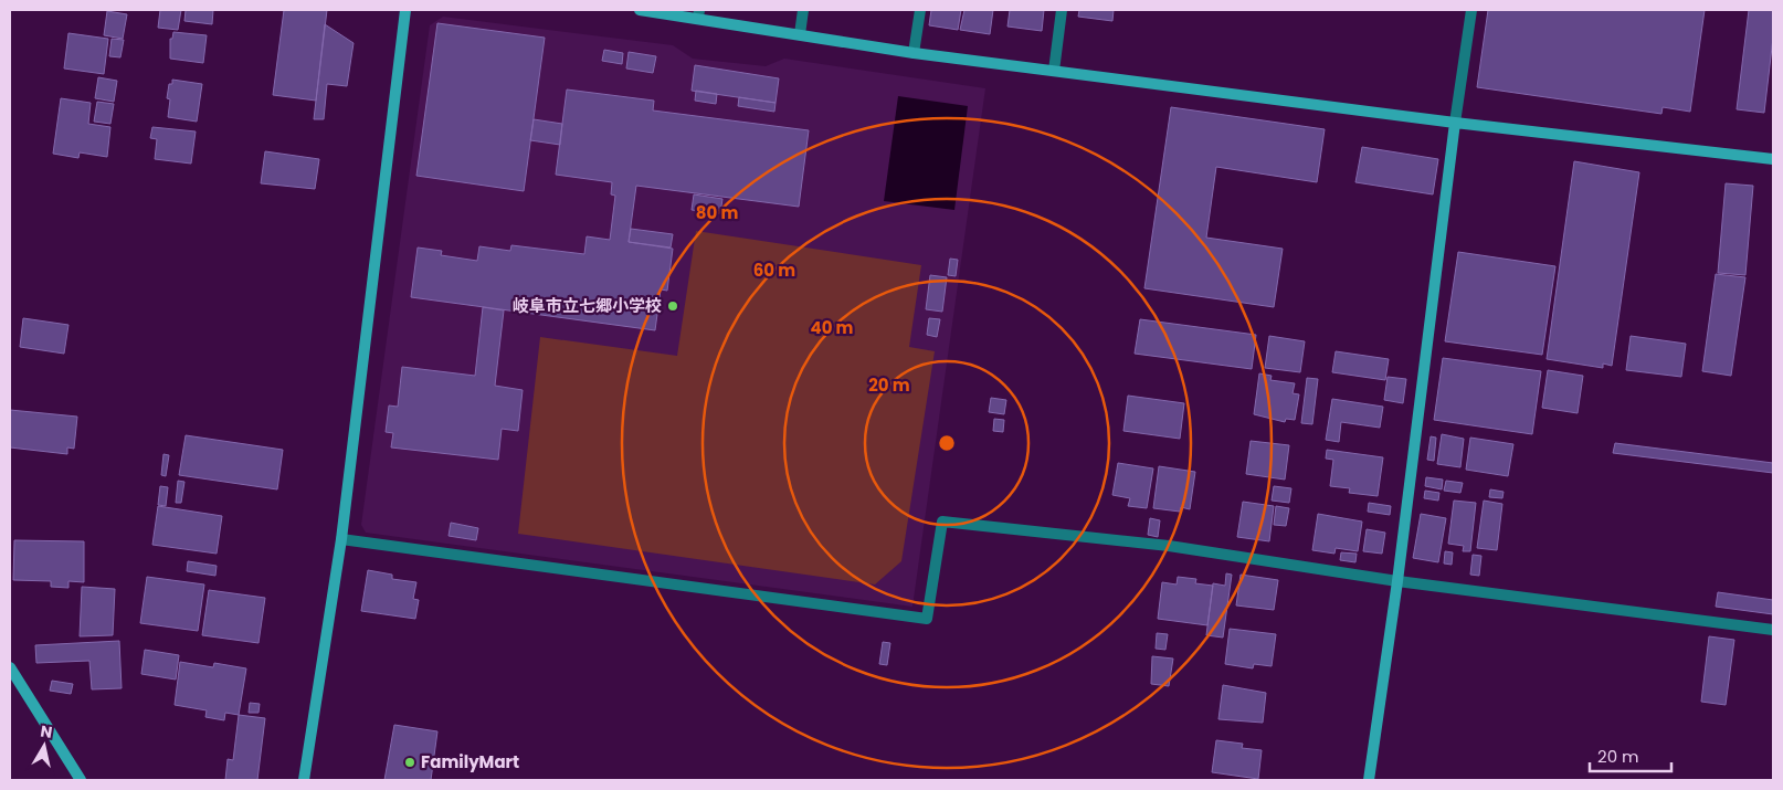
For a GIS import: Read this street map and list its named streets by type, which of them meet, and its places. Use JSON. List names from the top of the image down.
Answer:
{
  "places": ["岐阜市立七郷小学校", "FamilyMart"],
  "scale_bar": "20 m",
  "north": "top",
  "rings": [
    "80 m",
    "60 m",
    "40 m",
    "20 m"
  ]
}
